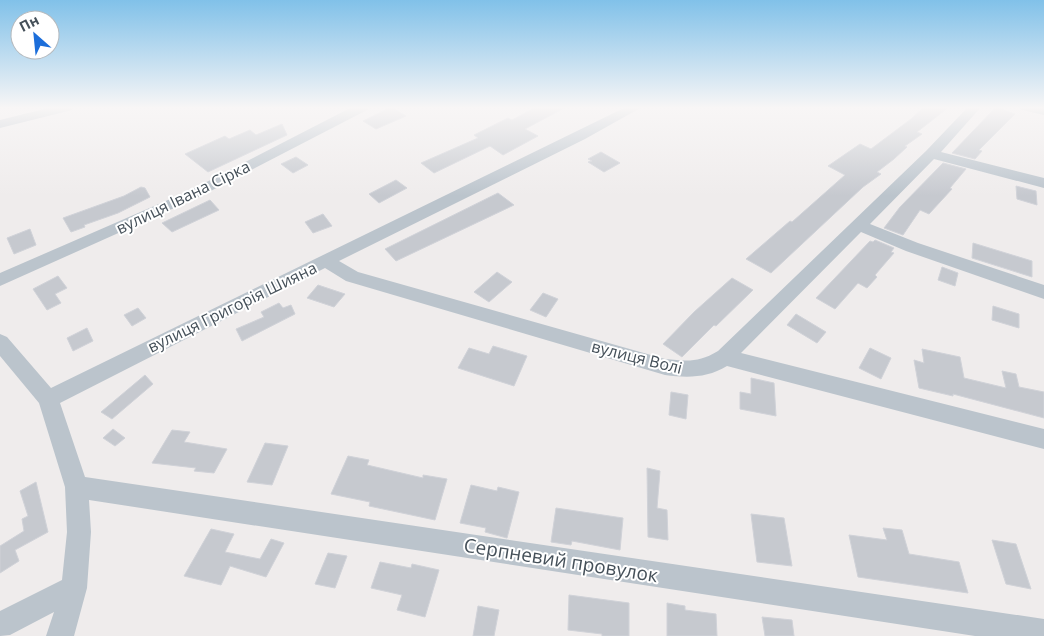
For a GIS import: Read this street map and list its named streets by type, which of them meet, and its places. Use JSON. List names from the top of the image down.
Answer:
{
  "streets": {
    "street": [
      "вулиця Івана Сірка",
      "вулиця Григорія Шияна",
      "вулиця Волі",
      "Серпневий провулок"
    ]
  },
  "crossings": [
    ["вулиця Григорія Шияна", "вулиця Волі"]
  ],
  "north": "top left"
}
